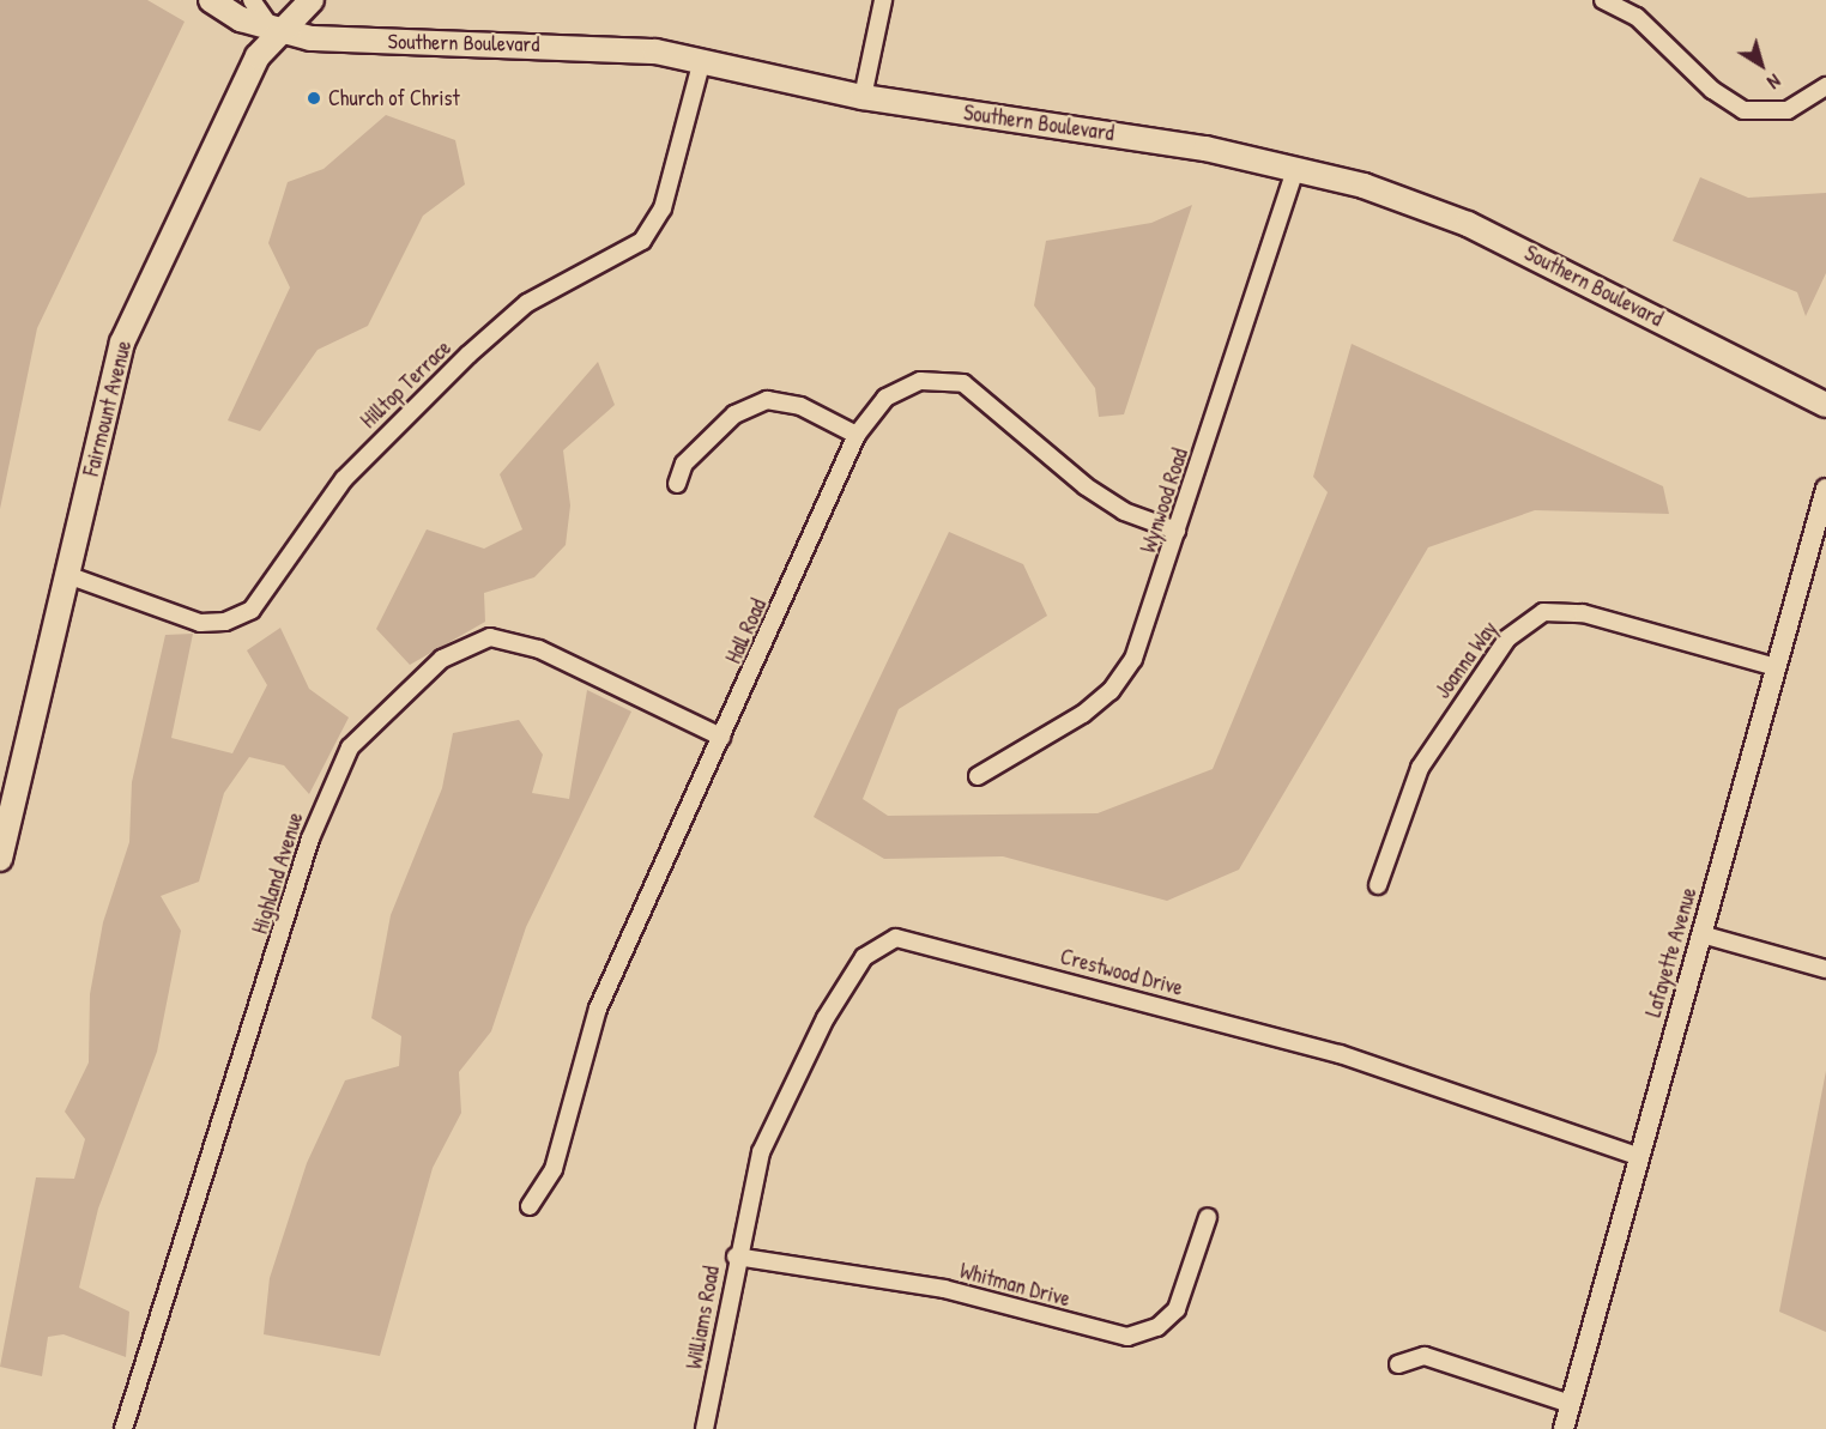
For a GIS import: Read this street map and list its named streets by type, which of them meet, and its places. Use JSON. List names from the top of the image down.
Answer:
{
  "streets": {
    "main road": ["Southern Boulevard", "Fairmount Avenue"],
    "street": [
      "Hilltop Terrace",
      "Wynwood Road",
      "Hall Road",
      "Joanna Way",
      "Highland Avenue",
      "Lafayette Avenue",
      "Crestwood Drive",
      "Whitman Drive",
      "Williams Road"
    ]
  },
  "crossings": [
    ["Southern Boulevard", "Hilltop Terrace"],
    ["Southern Boulevard", "Fairmount Avenue"],
    ["Southern Boulevard", "Wynwood Road"],
    ["Hilltop Terrace", "Fairmount Avenue"],
    ["Wynwood Road", "Hall Road"],
    ["Hall Road", "Highland Avenue"],
    ["Joanna Way", "Lafayette Avenue"],
    ["Lafayette Avenue", "Crestwood Drive"],
    ["Crestwood Drive", "Williams Road"],
    ["Whitman Drive", "Williams Road"]
  ],
  "places": ["Church of Christ"],
  "north": "bottom right"
}
